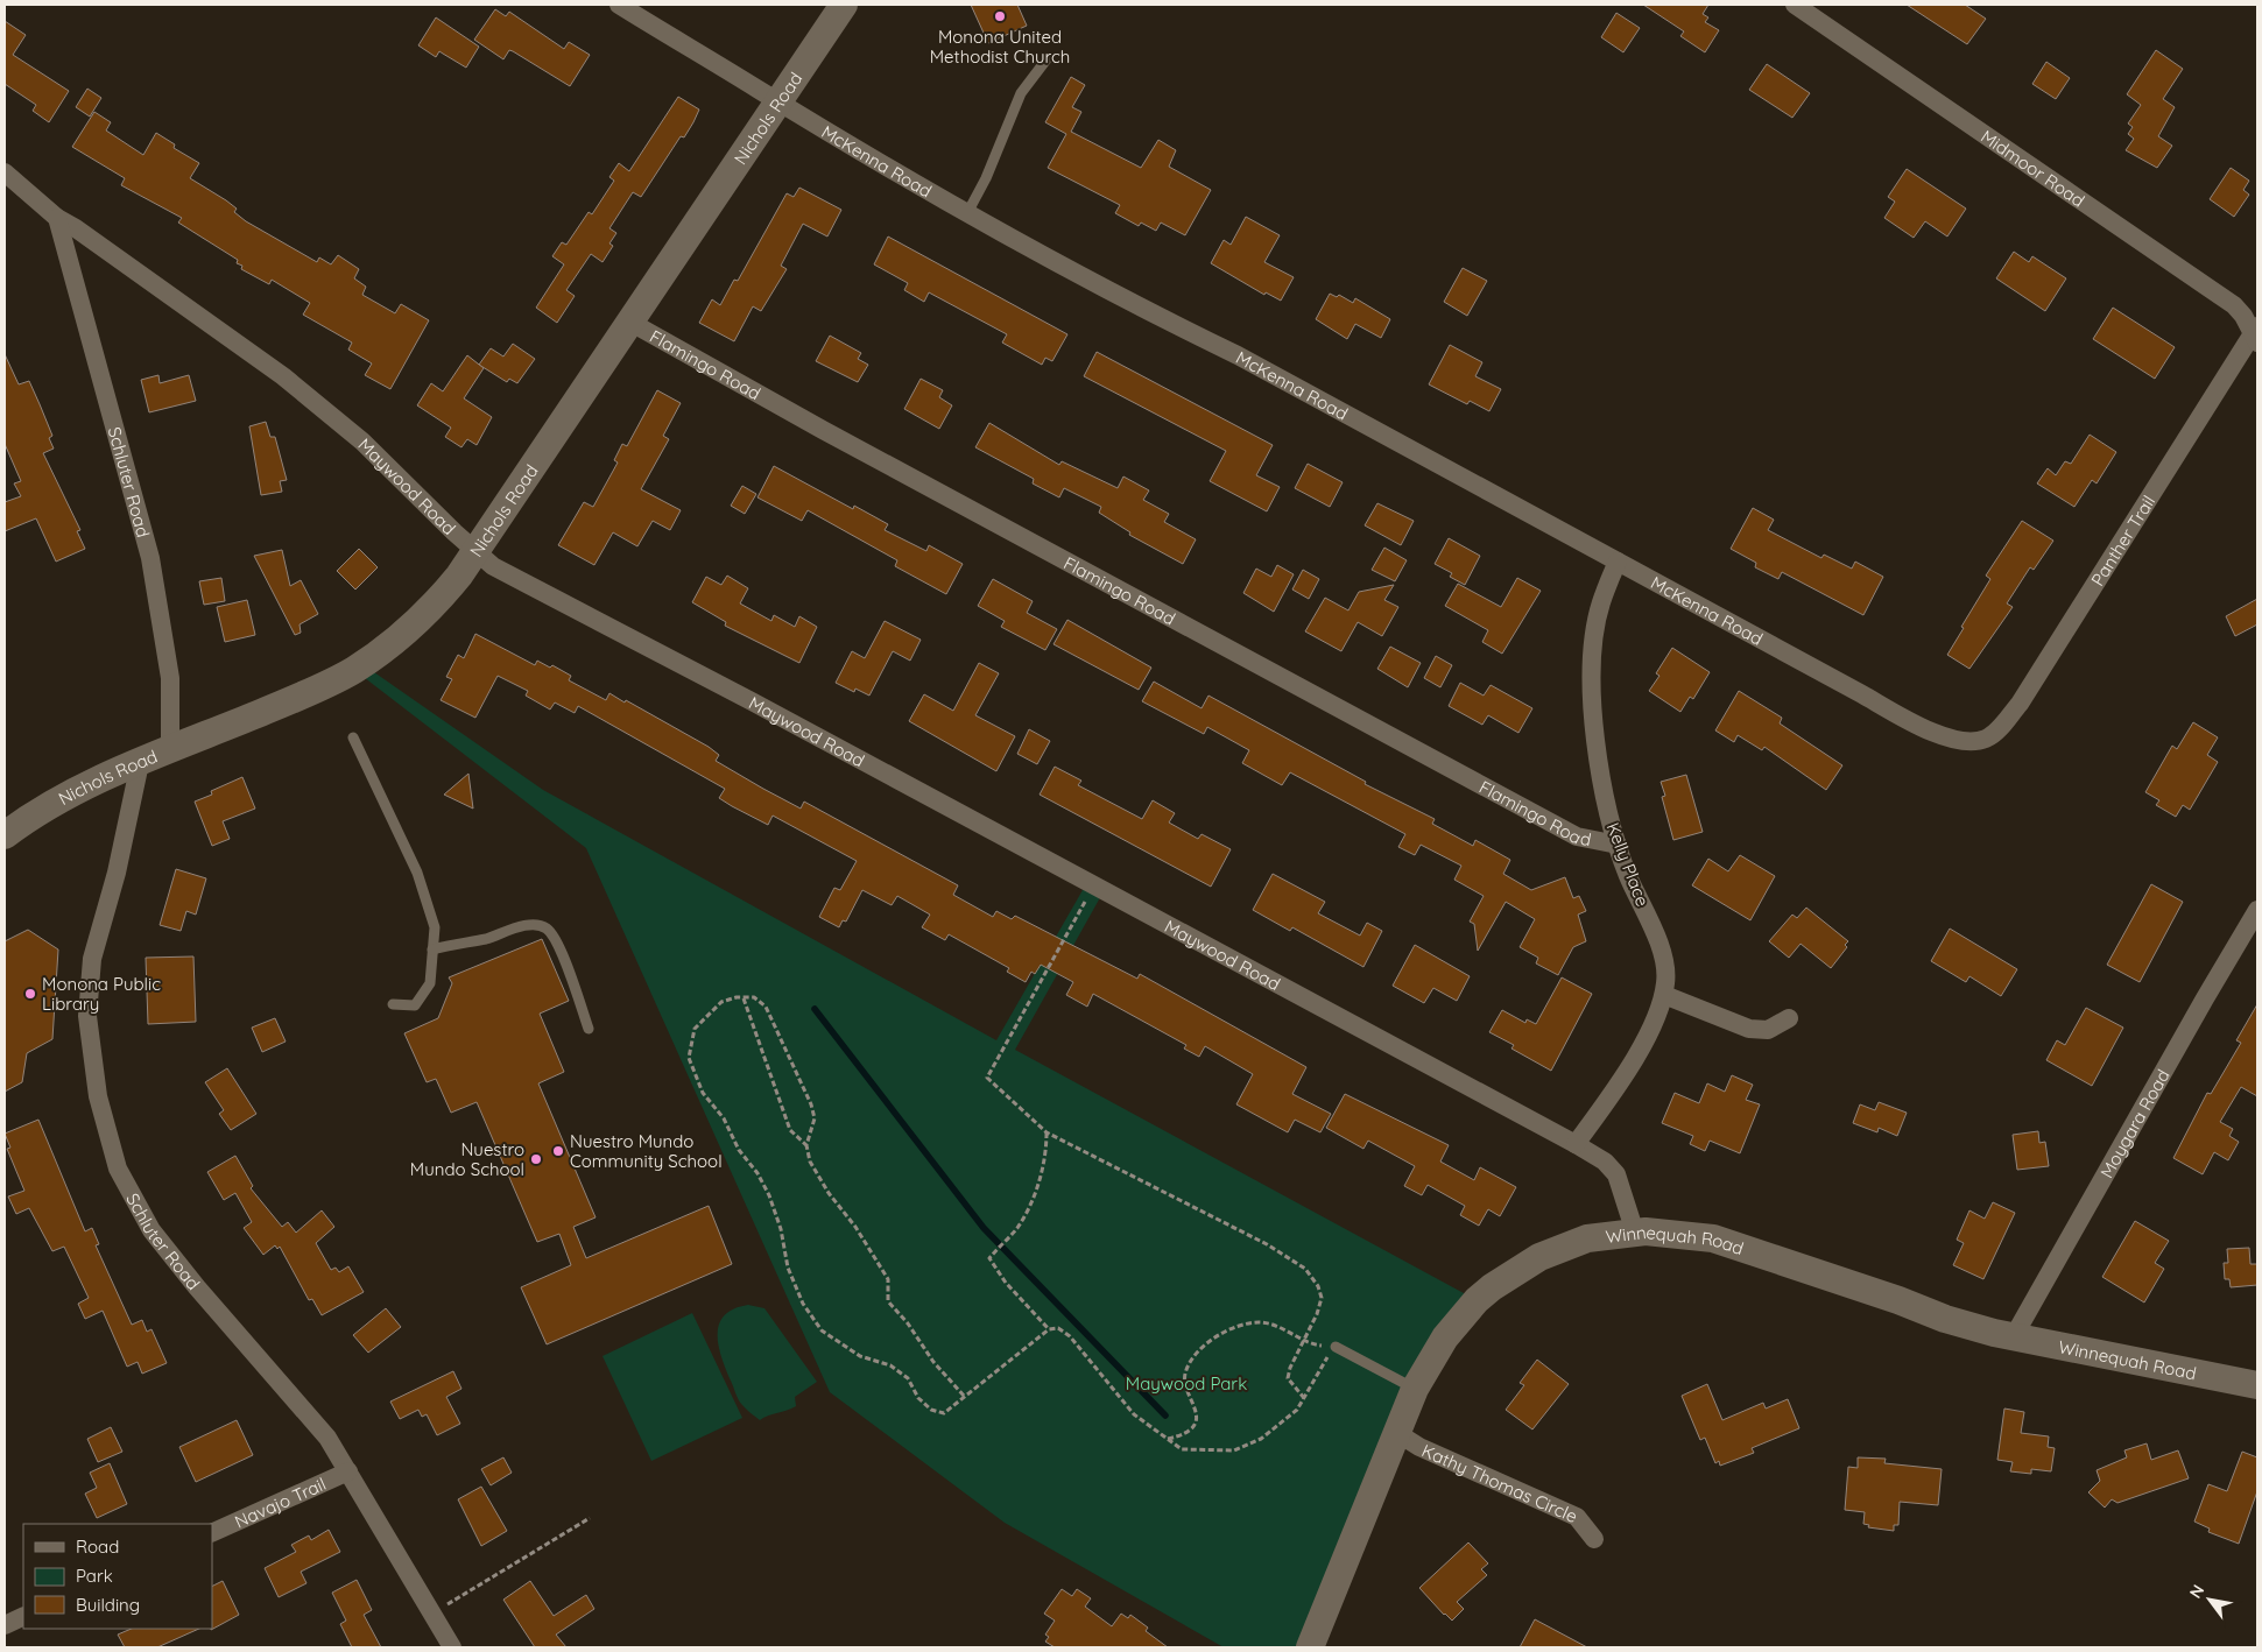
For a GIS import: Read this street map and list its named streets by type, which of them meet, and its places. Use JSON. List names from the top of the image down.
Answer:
{
  "streets": {
    "street": [
      "Nichols Road",
      "McKenna Road",
      "Midmoor Road",
      "Flamingo Road",
      "Schluter Road",
      "Maywood Road",
      "Panther Trail",
      "Kelly Place",
      "Moygara Road",
      "Winnequah Road",
      "Kathy Thomas Circle",
      "Navajo Trail"
    ]
  },
  "crossings": [
    ["Nichols Road", "McKenna Road"],
    ["Nichols Road", "Flamingo Road"],
    ["Nichols Road", "Schluter Road"],
    ["Nichols Road", "Maywood Road"],
    ["McKenna Road", "Panther Trail"],
    ["McKenna Road", "Kelly Place"],
    ["Midmoor Road", "Panther Trail"],
    ["Flamingo Road", "Kelly Place"],
    ["Schluter Road", "Maywood Road"],
    ["Schluter Road", "Navajo Trail"],
    ["Maywood Road", "Kelly Place"],
    ["Maywood Road", "Winnequah Road"],
    ["Moygara Road", "Winnequah Road"],
    ["Winnequah Road", "Kathy Thomas Circle"]
  ],
  "parks": ["Maywood Park"],
  "places": [
    "Monona United Methodist Church",
    "Monona Public Library",
    "Nuestro Mundo Community School",
    "Nuestro Mundo School"
  ],
  "legend": ["Road", "Park", "Building"],
  "north": "top left"
}
